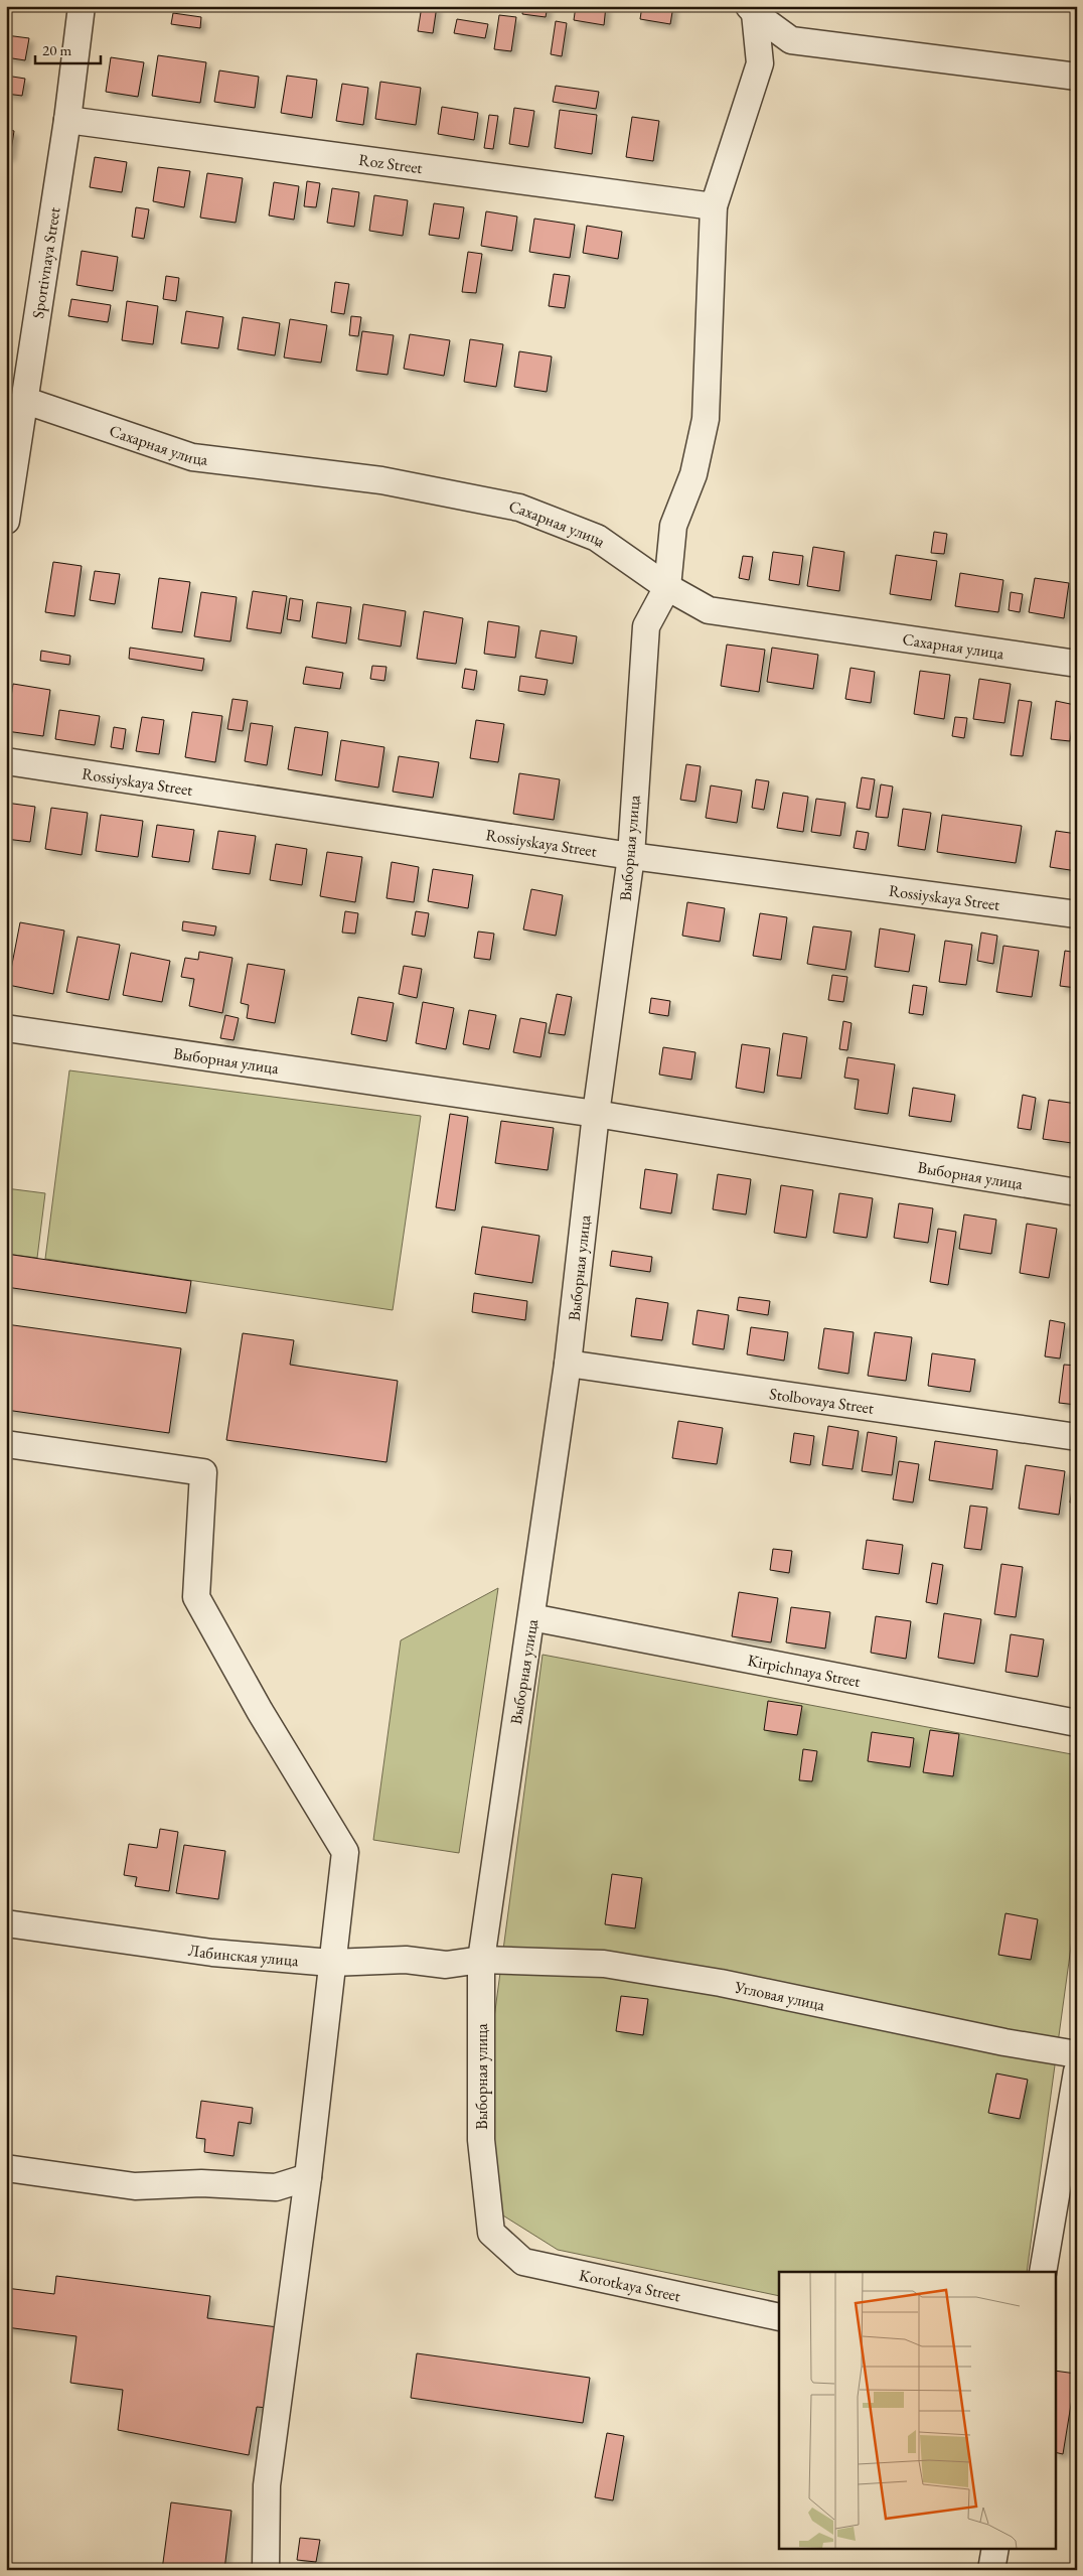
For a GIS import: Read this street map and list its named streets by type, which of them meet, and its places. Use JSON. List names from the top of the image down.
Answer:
{
  "streets": {
    "street": [
      "Roz Street",
      "Sportivnaya Street",
      "Сахарная улица",
      "Rossiyskaya Street",
      "Выборная улица",
      "Stolbovaya Street",
      "Kirpichnaya Street",
      "Лабинская улица",
      "Угловая улица",
      "Korotkaya Street"
    ]
  },
  "crossings": [
    ["Roz Street", "Sportivnaya Street"],
    ["Sportivnaya Street", "Сахарная улица"],
    ["Сахарная улица", "Выборная улица"],
    ["Rossiyskaya Street", "Выборная улица"],
    ["Выборная улица", "Stolbovaya Street"],
    ["Выборная улица", "Kirpichnaya Street"],
    ["Выборная улица", "Лабинская улица"],
    ["Выборная улица", "Угловая улица"],
    ["Выборная улица", "Korotkaya Street"],
    ["Лабинская улица", "Угловая улица"]
  ],
  "scale_bar": "20 m"
}
